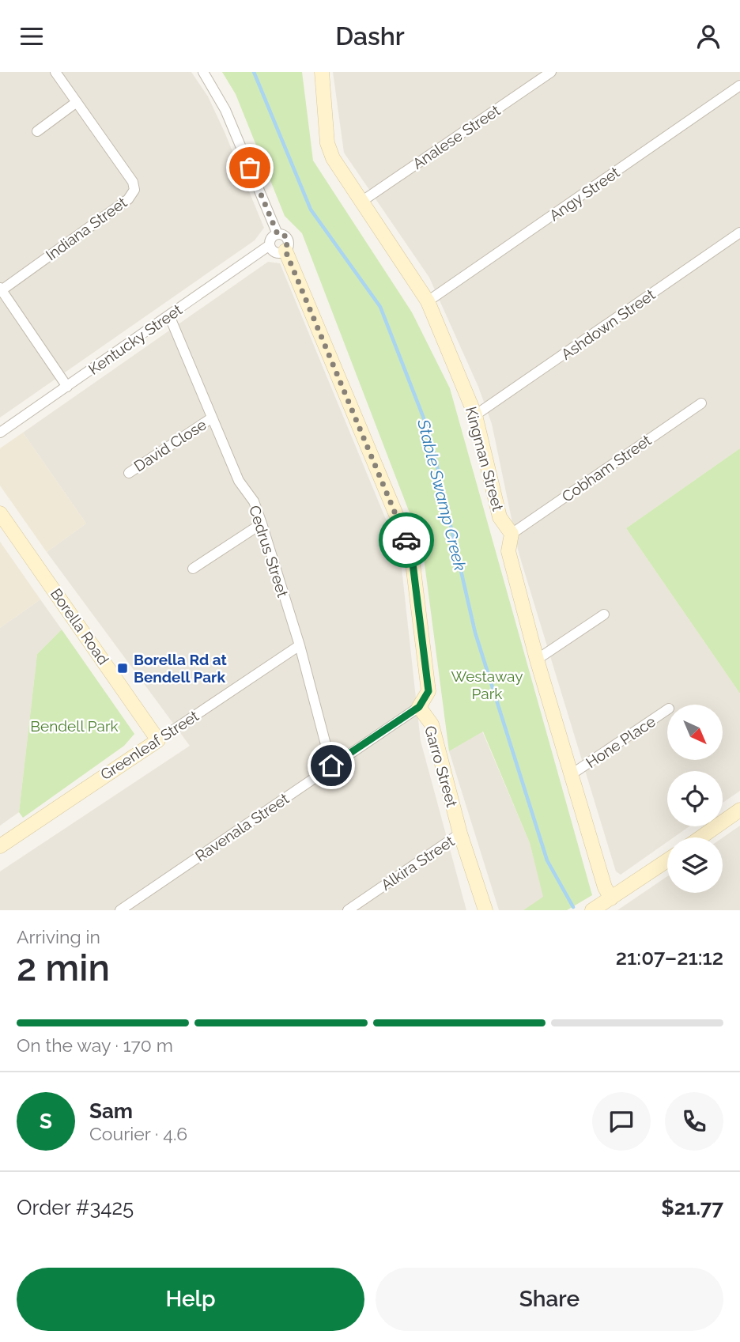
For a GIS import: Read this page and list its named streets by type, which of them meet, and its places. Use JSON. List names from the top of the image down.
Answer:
{
  "streets": {
    "street": [
      "Analese Street",
      "Angy Street",
      "Indiana Street",
      "Ashdown Street",
      "Kentucky Street",
      "David Close",
      "Kingman Street",
      "Cobham Street",
      "Cedrus Street",
      "Borella Road",
      "Hone Place",
      "Greenleaf Street",
      "Garro Street",
      "Ravenala Street",
      "Alkira Street"
    ]
  },
  "crossings": [
    ["Analese Street", "Kingman Street"],
    ["Angy Street", "Kingman Street"],
    ["Ashdown Street", "Kingman Street"],
    ["Kentucky Street", "Cedrus Street"],
    ["Kentucky Street", "Garro Street"],
    ["David Close", "Cedrus Street"],
    ["Kingman Street", "Cobham Street"],
    ["Cedrus Street", "Greenleaf Street"],
    ["Cedrus Street", "Ravenala Street"],
    ["Borella Road", "Greenleaf Street"],
    ["Garro Street", "Ravenala Street"],
    ["Garro Street", "Alkira Street"]
  ],
  "water": ["Stable Swamp Creek"],
  "parks": ["Westaway Park", "Bendell Park"],
  "places": {
    "transit": ["Borella Rd at Bendell Park"]
  },
  "north": "bottom right",
  "page": {
    "header": "Dashr",
    "heading": ["2 min", "Arriving in", "21:07–21:12"],
    "panel": [
      "Sam",
      "Courier · 4.6",
      "Order #3425",
      "$21.77"
    ],
    "bar": "On the way · 170 m",
    "round": "S",
    "buttons": ["Help", "Share"]
  }
}
